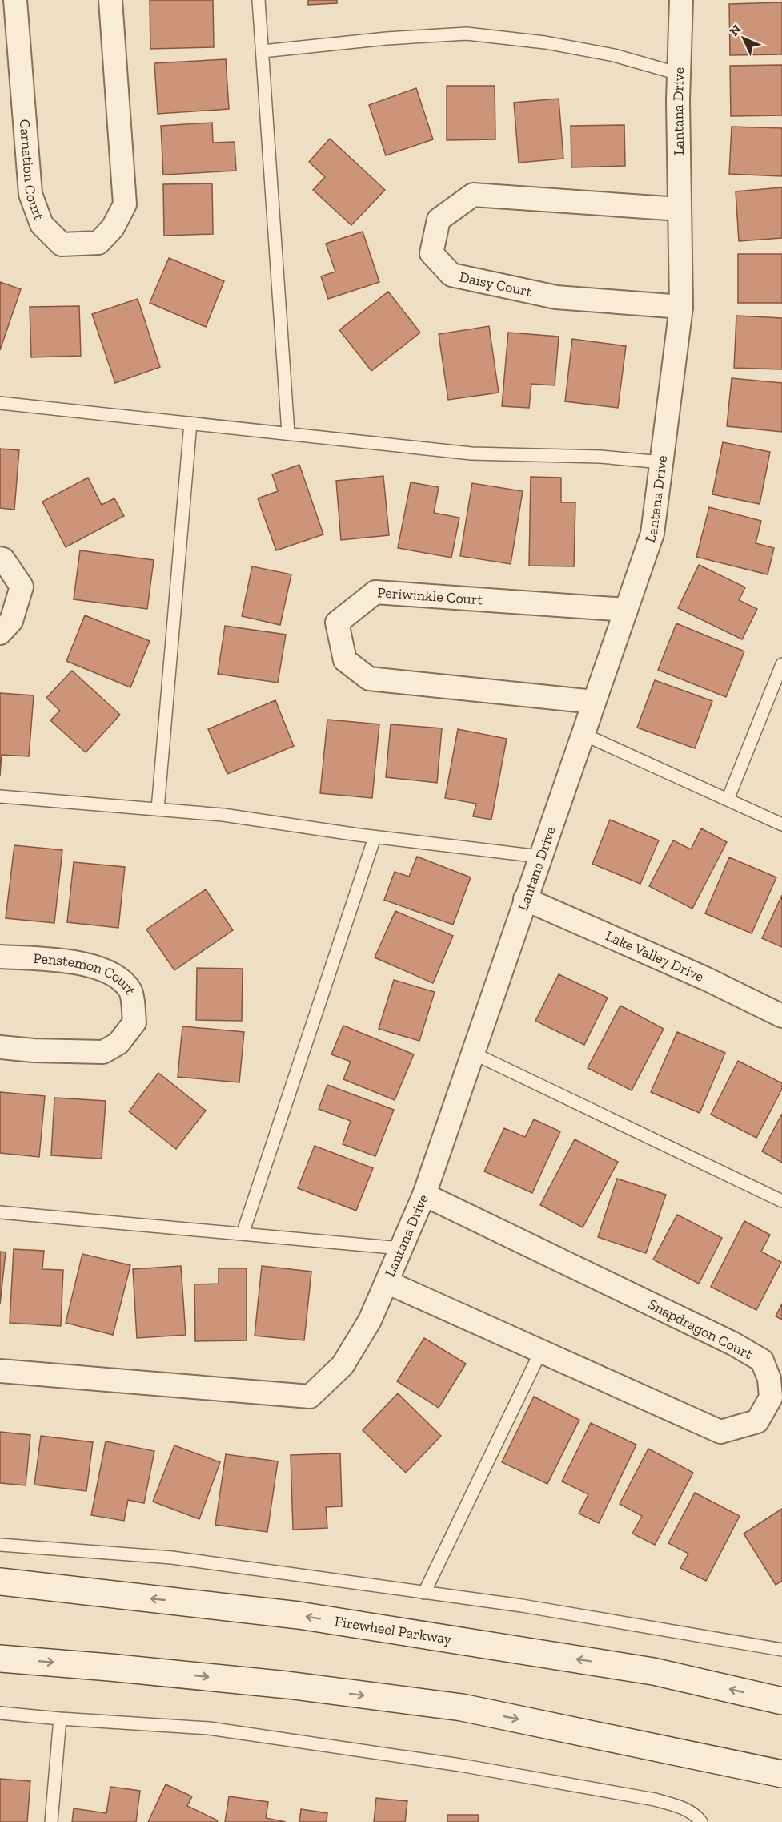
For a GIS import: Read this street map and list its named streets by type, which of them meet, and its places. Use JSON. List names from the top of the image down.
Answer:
{
  "streets": {
    "main road": ["Firewheel Parkway"],
    "street": [
      "Lantana Drive",
      "Carnation Court",
      "Daisy Court",
      "Periwinkle Court",
      "Lake Valley Drive",
      "Penstemon Court",
      "Snapdragon Court"
    ]
  },
  "crossings": [
    ["Lantana Drive", "Daisy Court"],
    ["Lantana Drive", "Periwinkle Court"],
    ["Lantana Drive", "Lake Valley Drive"],
    ["Lantana Drive", "Snapdragon Court"]
  ],
  "north": "top left"
}
